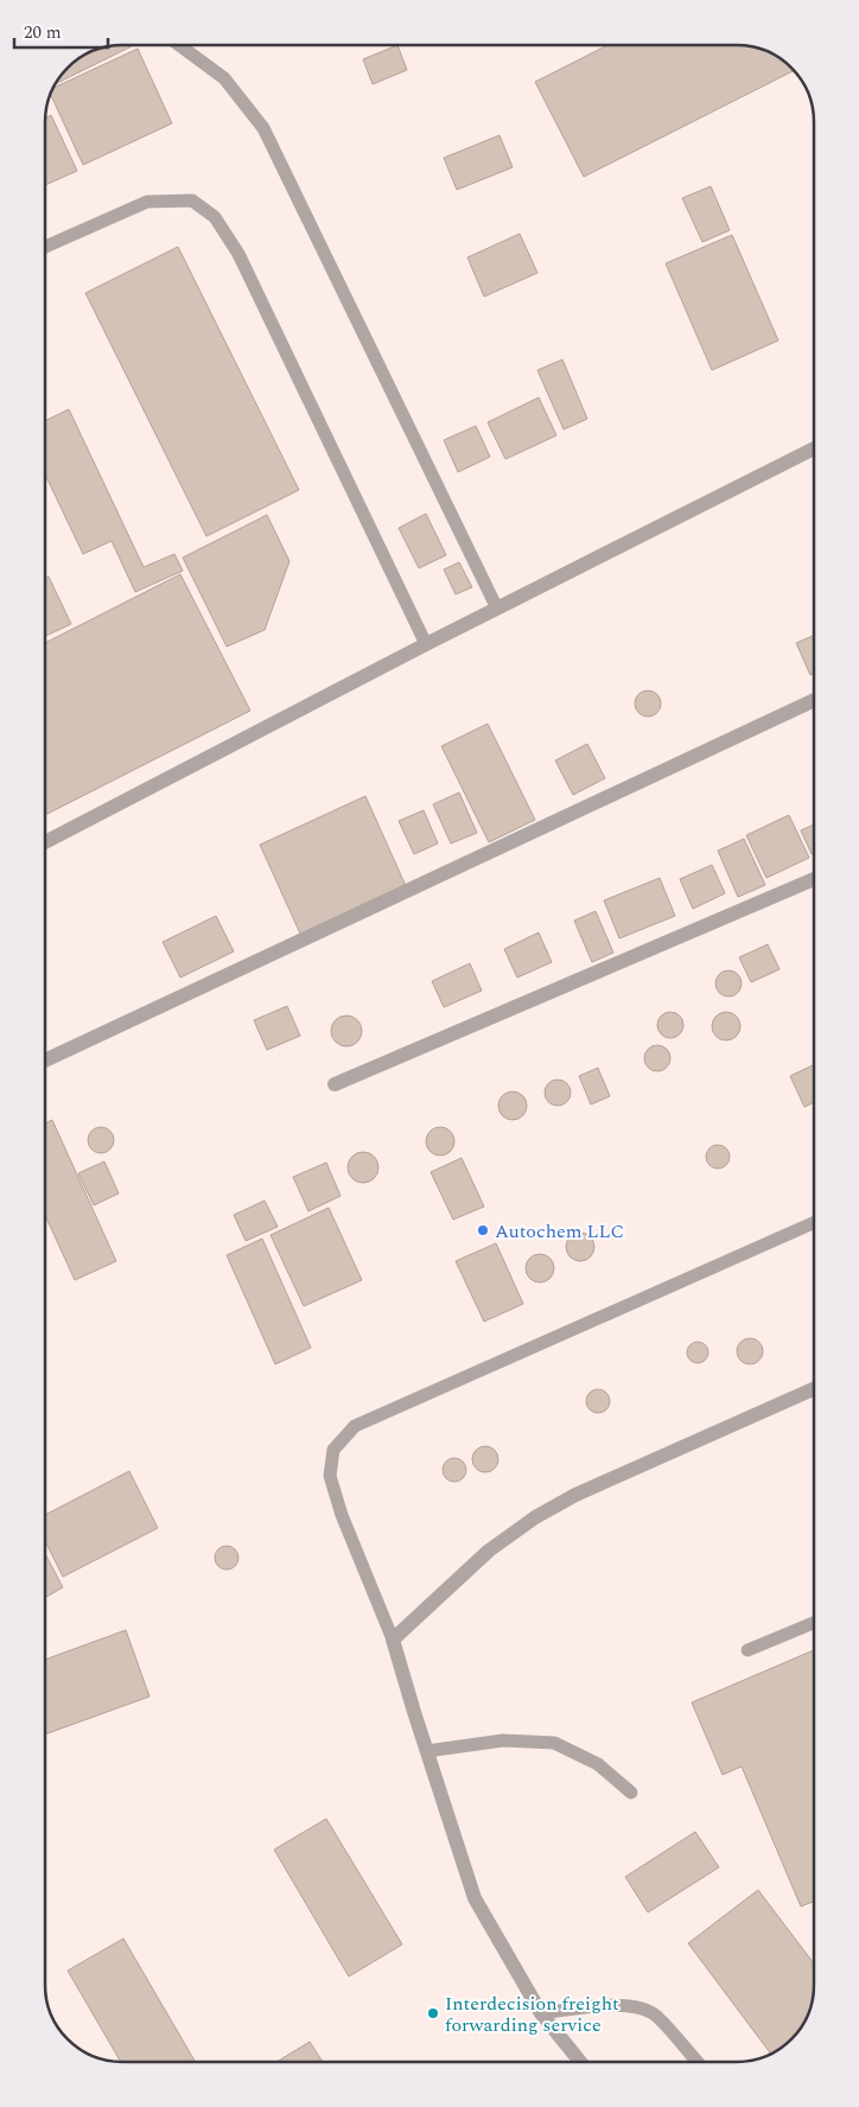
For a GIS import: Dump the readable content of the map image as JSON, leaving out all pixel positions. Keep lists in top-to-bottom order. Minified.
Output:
{"places":["Autochem LLC","Interdecision freight forwarding service"],"scale_bar":"20 m"}
